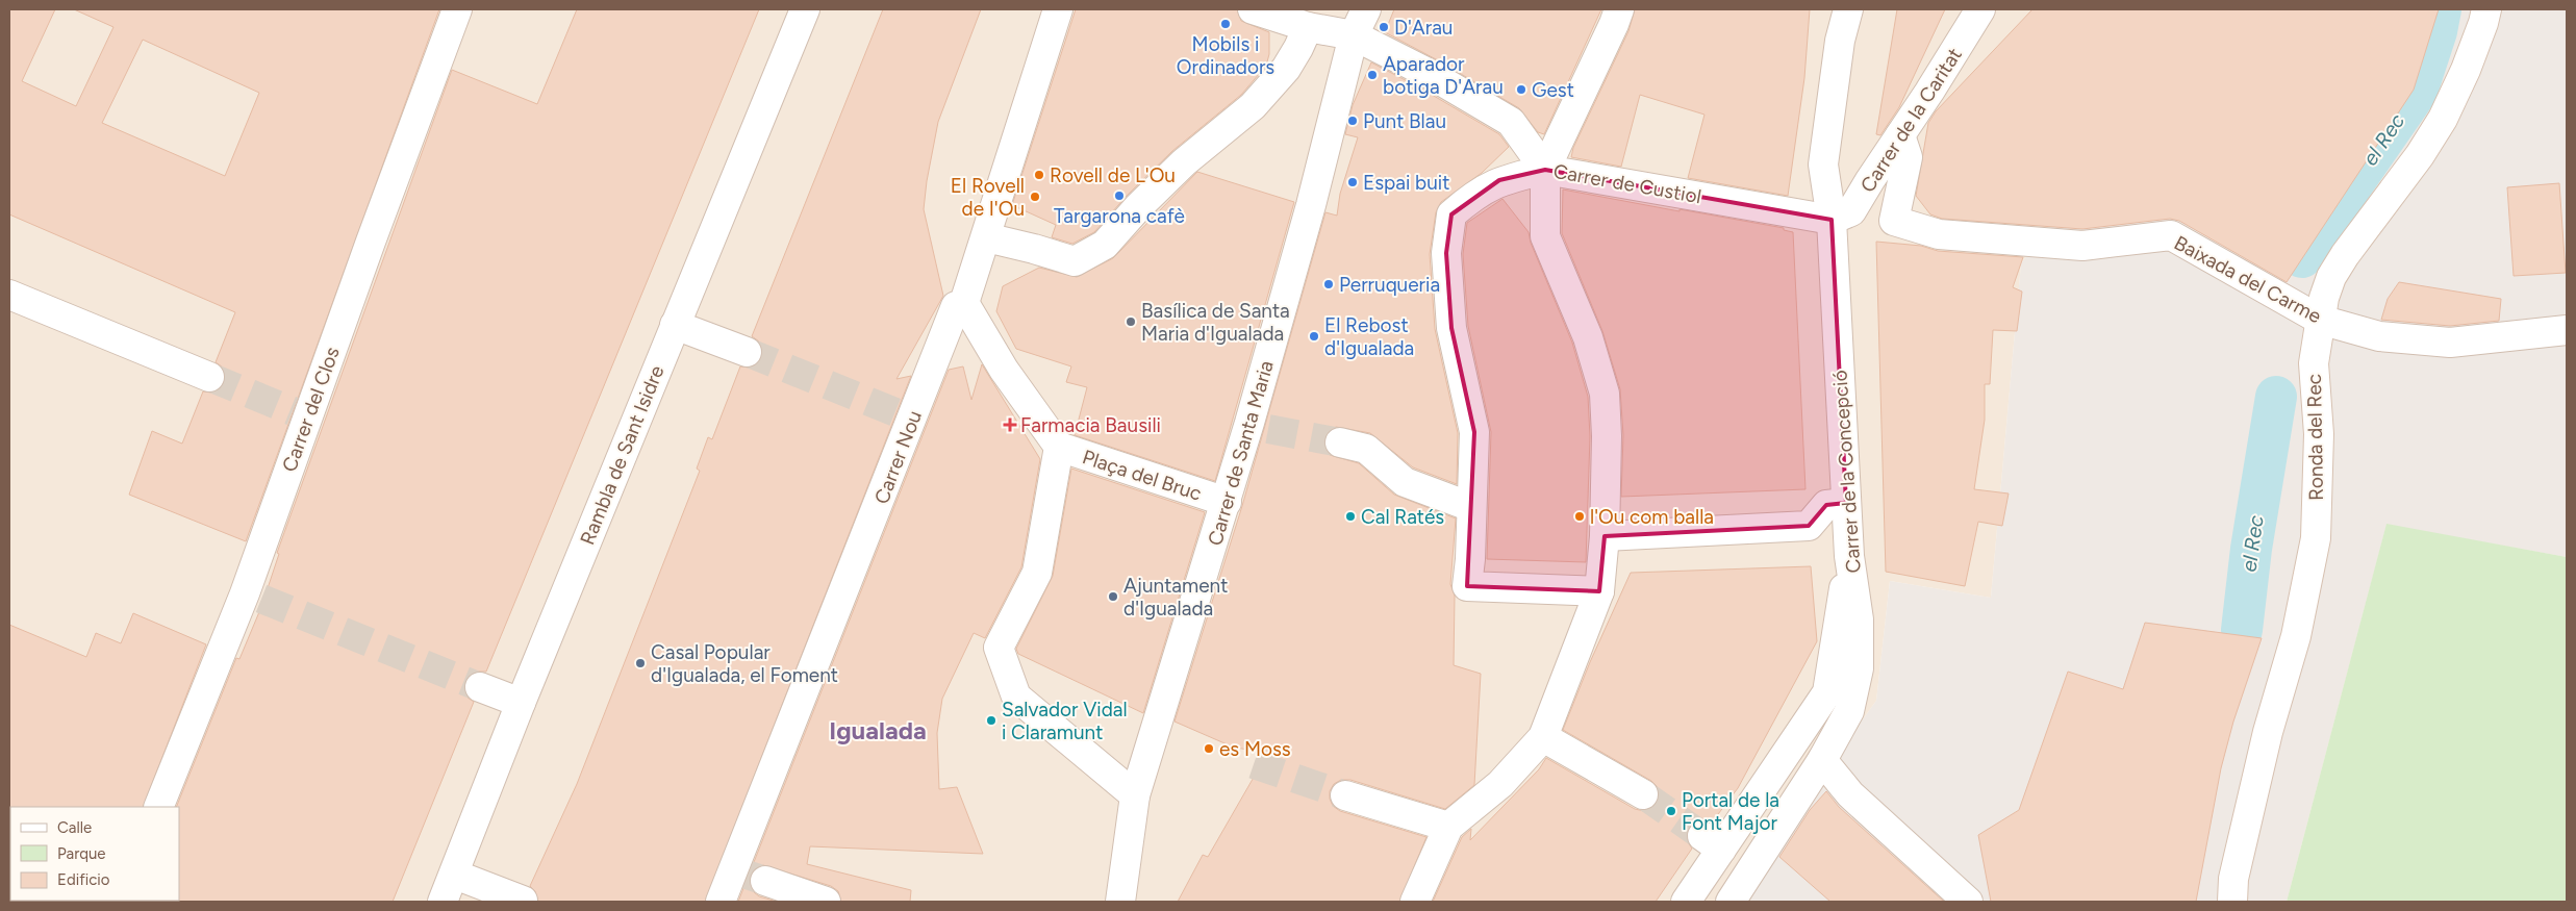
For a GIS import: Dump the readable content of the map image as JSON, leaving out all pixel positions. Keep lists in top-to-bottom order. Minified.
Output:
{"streets":{"street":["Carrer de la Caritat","Carrer de Custiol","Baixada del Carme","Carrer del Clos","Ronda del Rec","Carrer de Santa Maria","Rambla de Sant Isidre","Carrer Nou","Carrer de la Concepció","Plaça del Bruc"]},"crossings":[["Carrer de la Caritat","Carrer de Custiol"],["Carrer de la Caritat","Baixada del Carme"],["Carrer de la Caritat","Carrer de la Concepció"],["Carrer de Custiol","Carrer de Santa Maria"],["Carrer de Custiol","Carrer de la Concepció"],["Baixada del Carme","Ronda del Rec"],["Carrer de Santa Maria","Plaça del Bruc"]],"districts":["Igualada"],"water":["el Rec"],"places":{"other":["Mobils i Ordinadors","D'Arau","Aparador botiga D'Arau","Gest","Punt Blau","Rovell de L'Ou","Espai buit","Targarona cafè","El Rovell de I'Ou","Perruqueria","Basílica de Santa Maria d'Igualada","El Rebost d'Igualada","Cal Ratés","l'Ou com balla","Ajuntament d'Igualada","Casal Popular d'Igualada, el Foment","Salvador Vidal i Claramunt","es Moss","Portal de la Font Major"],"health":["Farmacia Bausili"]},"legend":["Calle","Parque","Edificio"]}
